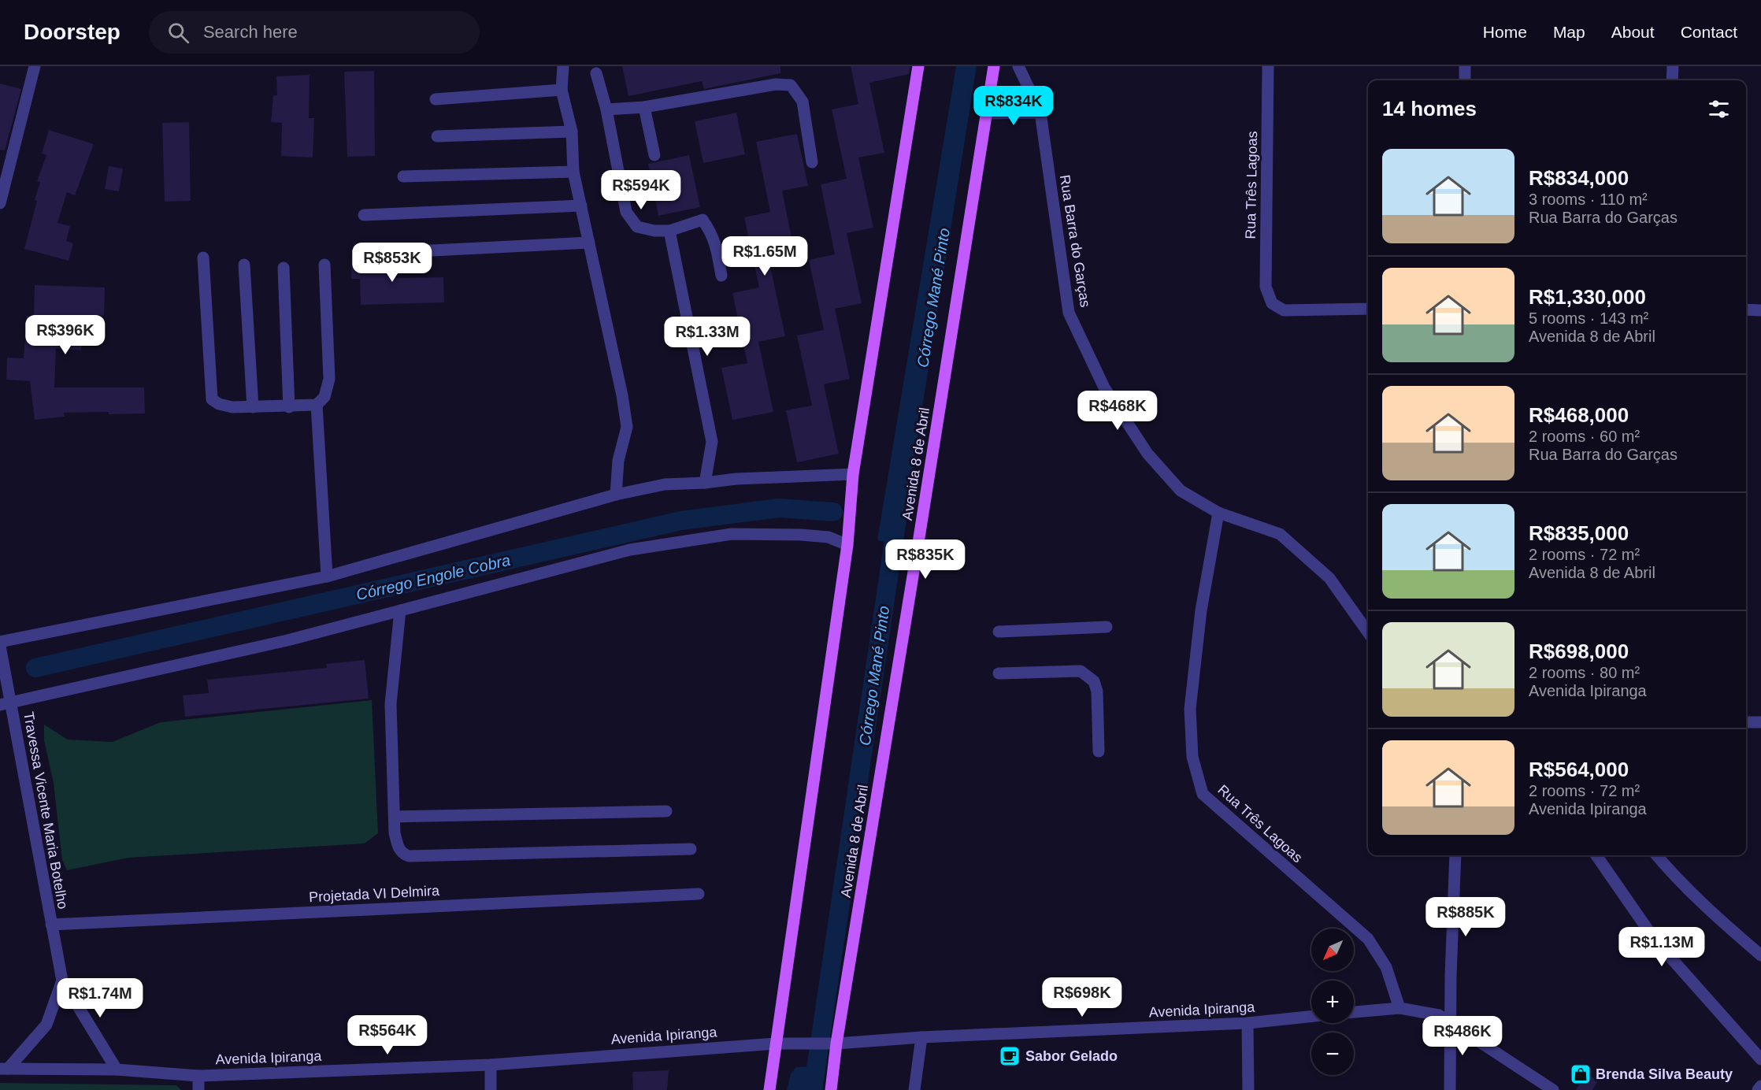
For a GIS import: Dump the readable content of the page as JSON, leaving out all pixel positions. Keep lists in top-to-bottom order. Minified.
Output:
{"streets":{"main road":["Avenida 8 de Abril"],"street":["Rua Três Lagoas","Rua Barra do Garças","Travessa Vicente Maria Botelho","Projetada VI Delmira","Avenida Ipiranga"]},"crossings":[["Rua Três Lagoas","Rua Barra do Garças"],["Avenida 8 de Abril","Avenida Ipiranga"],["Travessa Vicente Maria Botelho","Projetada VI Delmira"],["Travessa Vicente Maria Botelho","Avenida Ipiranga"]],"water":["Córrego Mané Pinto","Córrego Engole Cobra"],"places":{"cafe":["Sabor Gelado"],"shop":["Brenda Silva Beauty"]},"north":"bottom left","page":{"header":"Doorstep","search":"Search here","nav":["Home","Map","About","Contact"],"heading":"14 homes","price":["R$834K","R$594K","R$1.65M","R$853K","R$396K","R$1.33M","R$468K","R$835K","R$885K","R$1.13M","R$698K","R$1.74M","R$564K","R$486K"],"list":[{"name":"R$834,000","note":"3 rooms · 110 m² · Rua Barra do Garças"},{"name":"R$1,330,000","note":"5 rooms · 143 m² · Avenida 8 de Abril"},{"name":"R$468,000","note":"2 rooms · 60 m² · Rua Barra do Garças"},{"name":"R$835,000","note":"2 rooms · 72 m² · Avenida 8 de Abril"},{"name":"R$698,000","note":"2 rooms · 80 m² · Avenida Ipiranga"},{"name":"R$564,000","note":"2 rooms · 72 m² · Avenida Ipiranga"}],"map_buttons":["+","−"]}}
